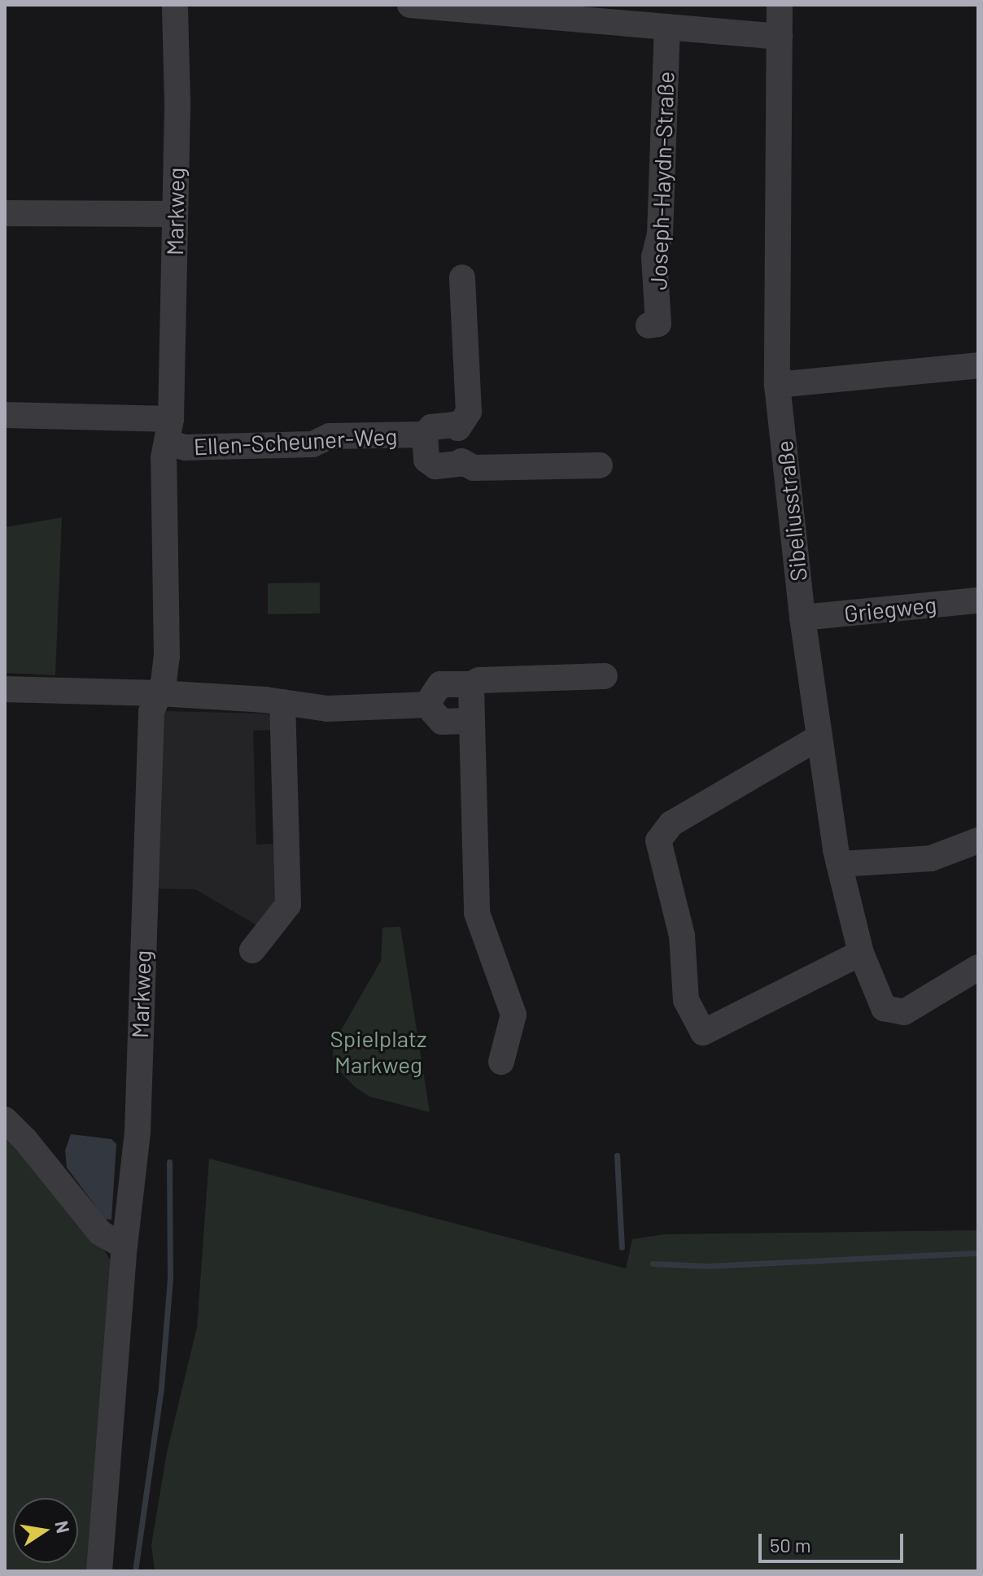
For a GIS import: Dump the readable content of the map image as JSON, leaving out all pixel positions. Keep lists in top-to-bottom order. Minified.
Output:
{"streets":{"street":["Joseph-Haydn-Straße","Markweg","Ellen-Scheuner-Weg","Sibeliusstraße","Griegweg"]},"crossings":[["Markweg","Ellen-Scheuner-Weg"],["Sibeliusstraße","Griegweg"]],"parks":["Spielplatz Markweg"],"scale_bar":"50 m","north":"right"}
